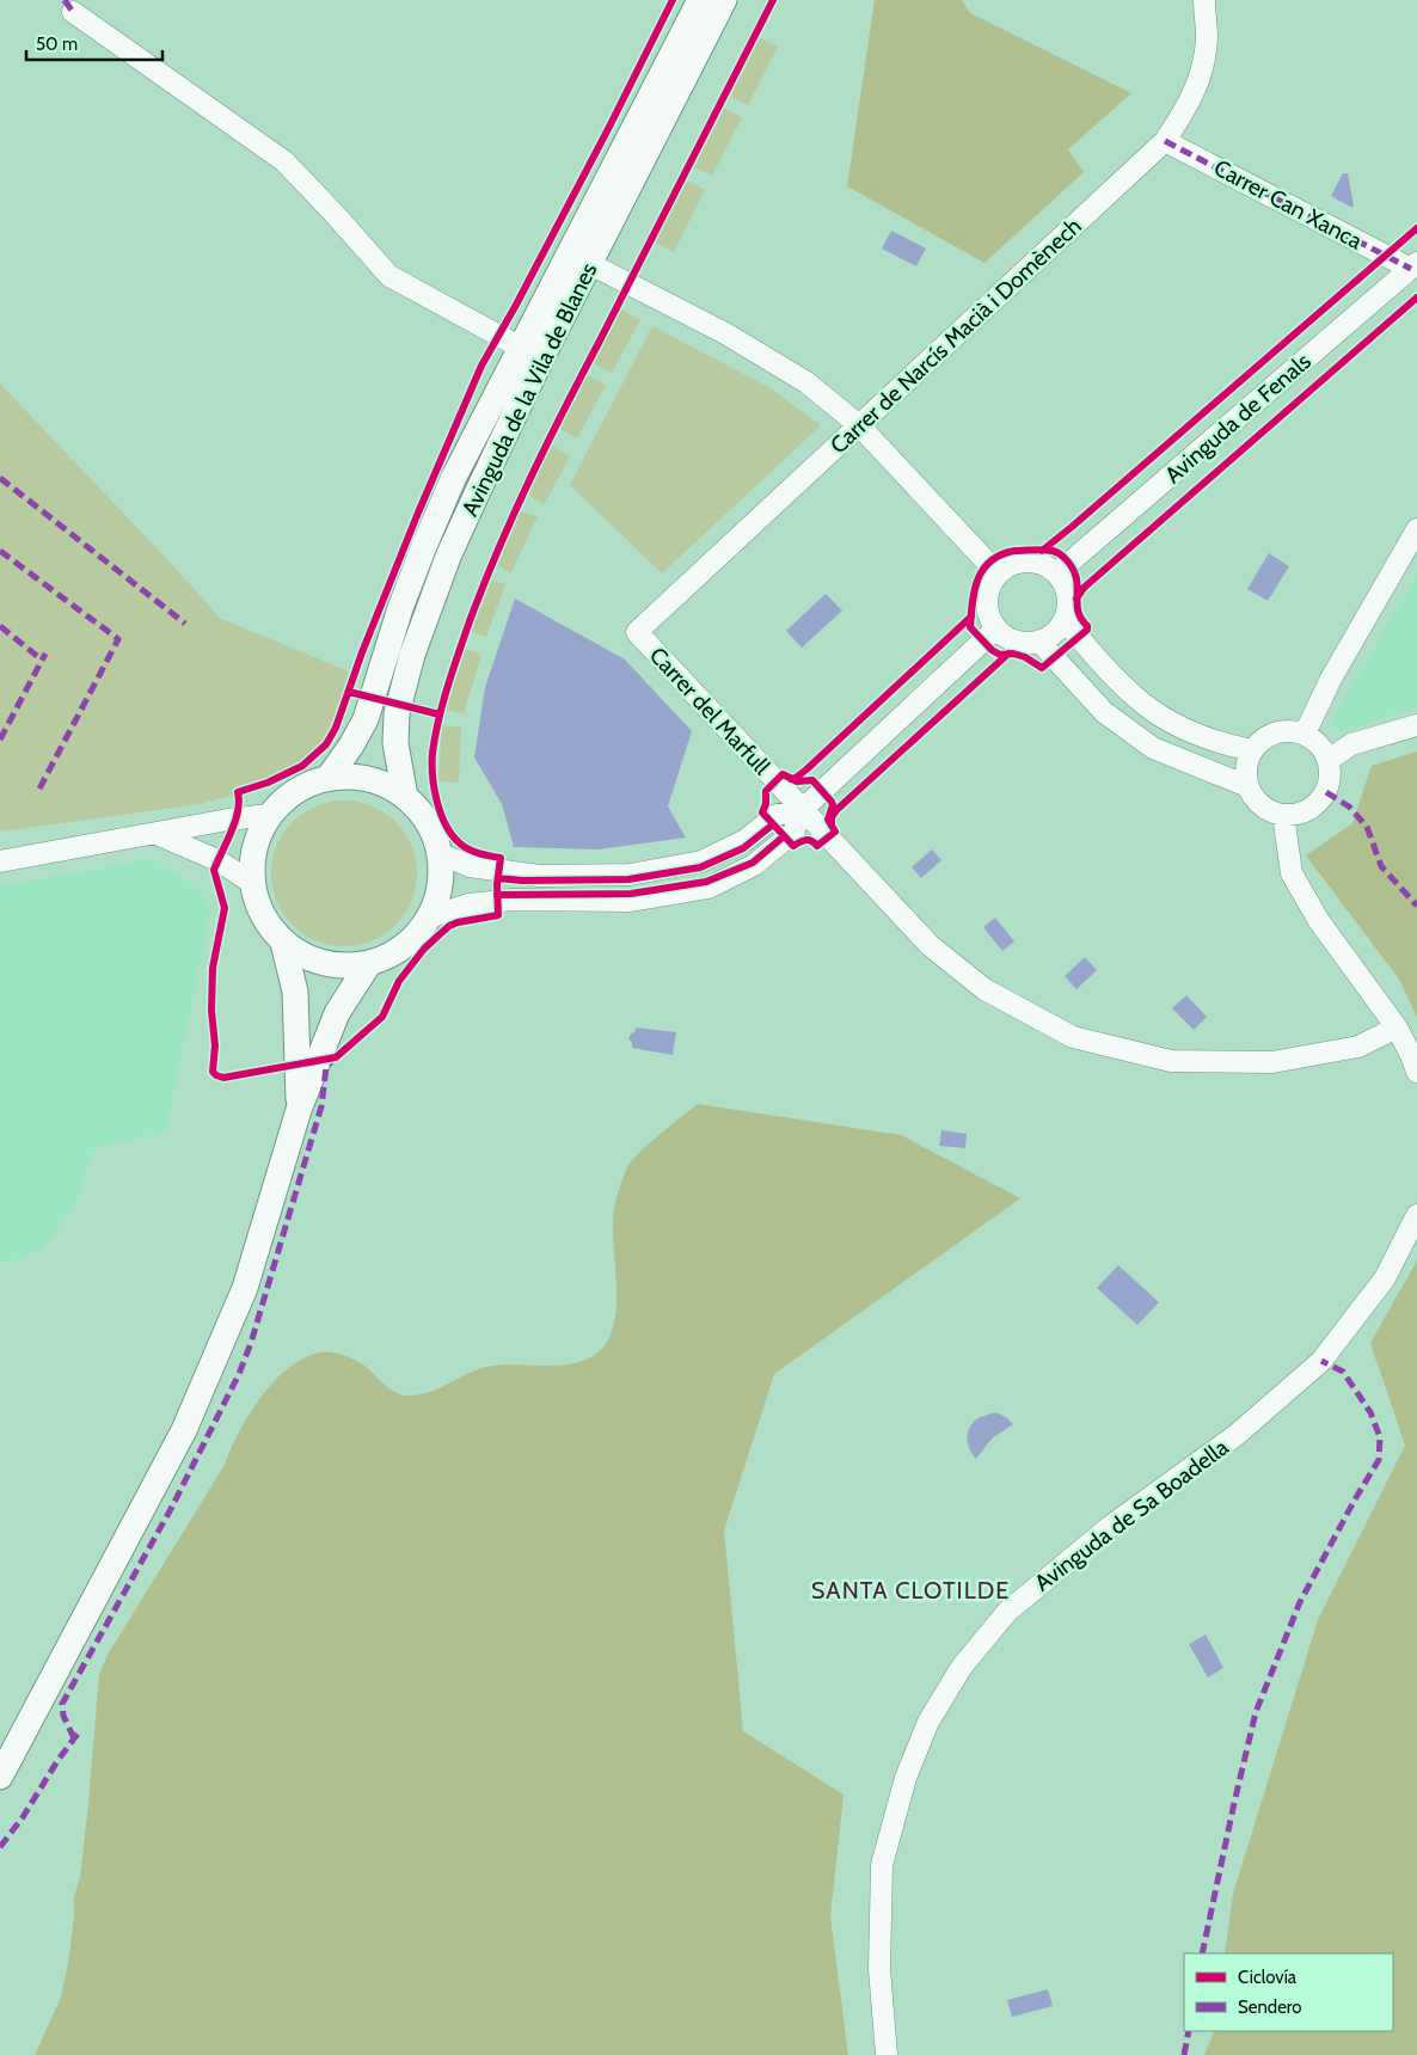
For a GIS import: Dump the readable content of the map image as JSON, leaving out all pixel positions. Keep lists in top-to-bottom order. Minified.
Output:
{"streets":{"main road":["Avinguda de la Vila de Blanes"],"street":["Carrer Can Xanca","Carrer de Narcís Macià i Domènech","Avinguda de Fenals","Carrer del Marfull","Avinguda de Sa Boadella"]},"crossings":[["Carrer Can Xanca","Carrer de Narcís Macià i Domènech"],["Carrer Can Xanca","Avinguda de Fenals"],["Carrer de Narcís Macià i Domènech","Carrer del Marfull"]],"districts":["SANTA CLOTILDE"],"legend":["Ciclovía","Sendero"],"scale_bar":"50 m"}
